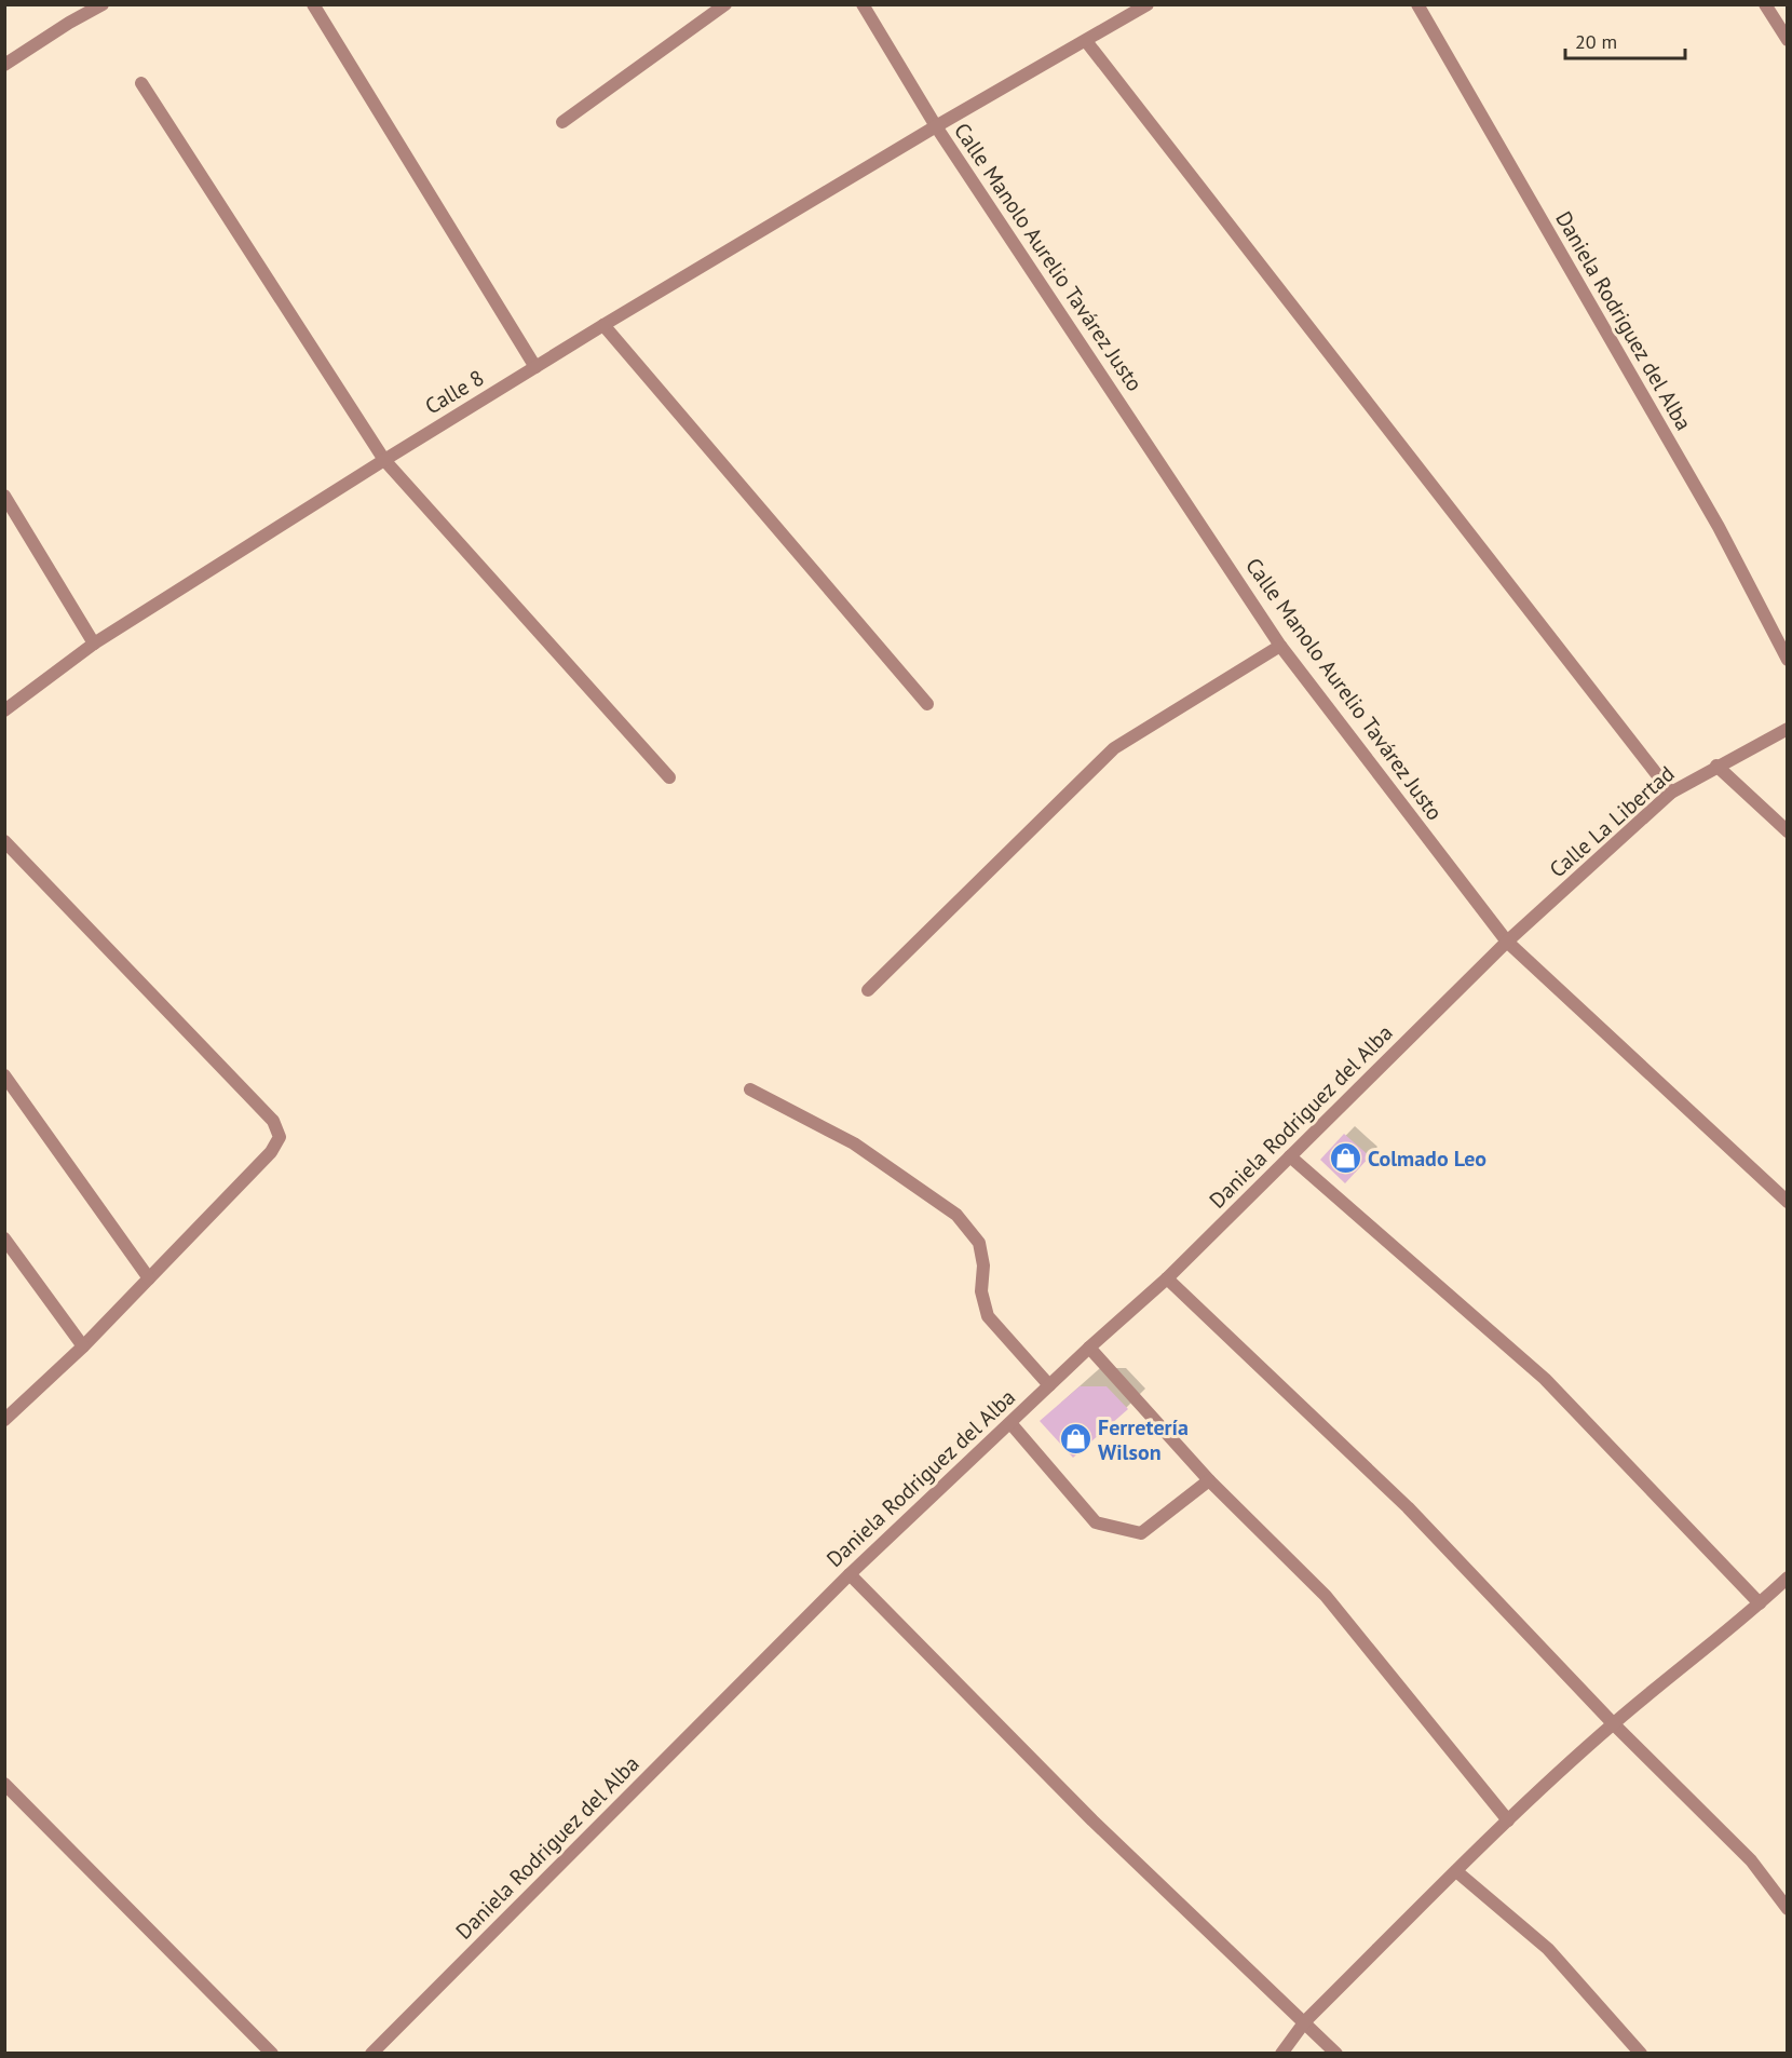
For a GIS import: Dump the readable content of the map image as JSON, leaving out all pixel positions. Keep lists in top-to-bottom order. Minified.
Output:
{"streets":{"street":["Calle Manolo Aurelio Tavárez Justo","Daniela Rodriguez del Alba","Calle 8","Calle La Libertad"]},"crossings":[["Calle Manolo Aurelio Tavárez Justo","Daniela Rodriguez del Alba"],["Calle Manolo Aurelio Tavárez Justo","Calle 8"],["Calle Manolo Aurelio Tavárez Justo","Calle La Libertad"],["Daniela Rodriguez del Alba","Calle La Libertad"]],"places":{"shop":["Colmado Leo","Ferretería Wilson"]},"scale_bar":"20 m"}
